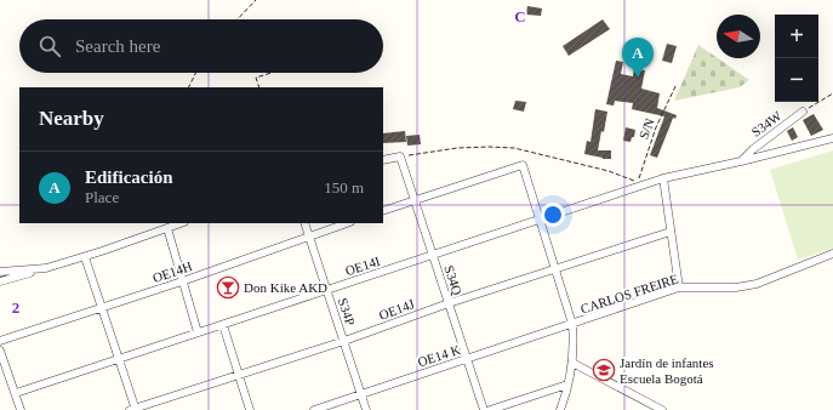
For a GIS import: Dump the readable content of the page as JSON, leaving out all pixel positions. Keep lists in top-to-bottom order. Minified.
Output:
{"streets":{"street":["S34W","OE14I","OE14H","S34Q","CARLOS FREIRE","OE14J","S34P","OE14 K"],"path":["S/N"]},"crossings":[["S34W","OE14I"],["S/N","S34Q"],["OE14I","S34Q"],["OE14I","S34P"],["OE14H","S34P"],["S34Q","OE14J"],["S34Q","OE14 K"],["CARLOS FREIRE","OE14 K"],["OE14J","S34P"],["S34P","OE14 K"]],"places":{"bar":["Don Kike AKD"],"school or university":["Jardín de infantes Escuela Bogotá"]},"north":"left","page":{"map_buttons":["+","−"],"search":"Search here","pins":"A","heading":"Nearby","list":[{"mark":"A","name":"Edificación","note":"Place","value":"150 m"}]},"grid":{"columns":["C"],"rows":["2"]}}
